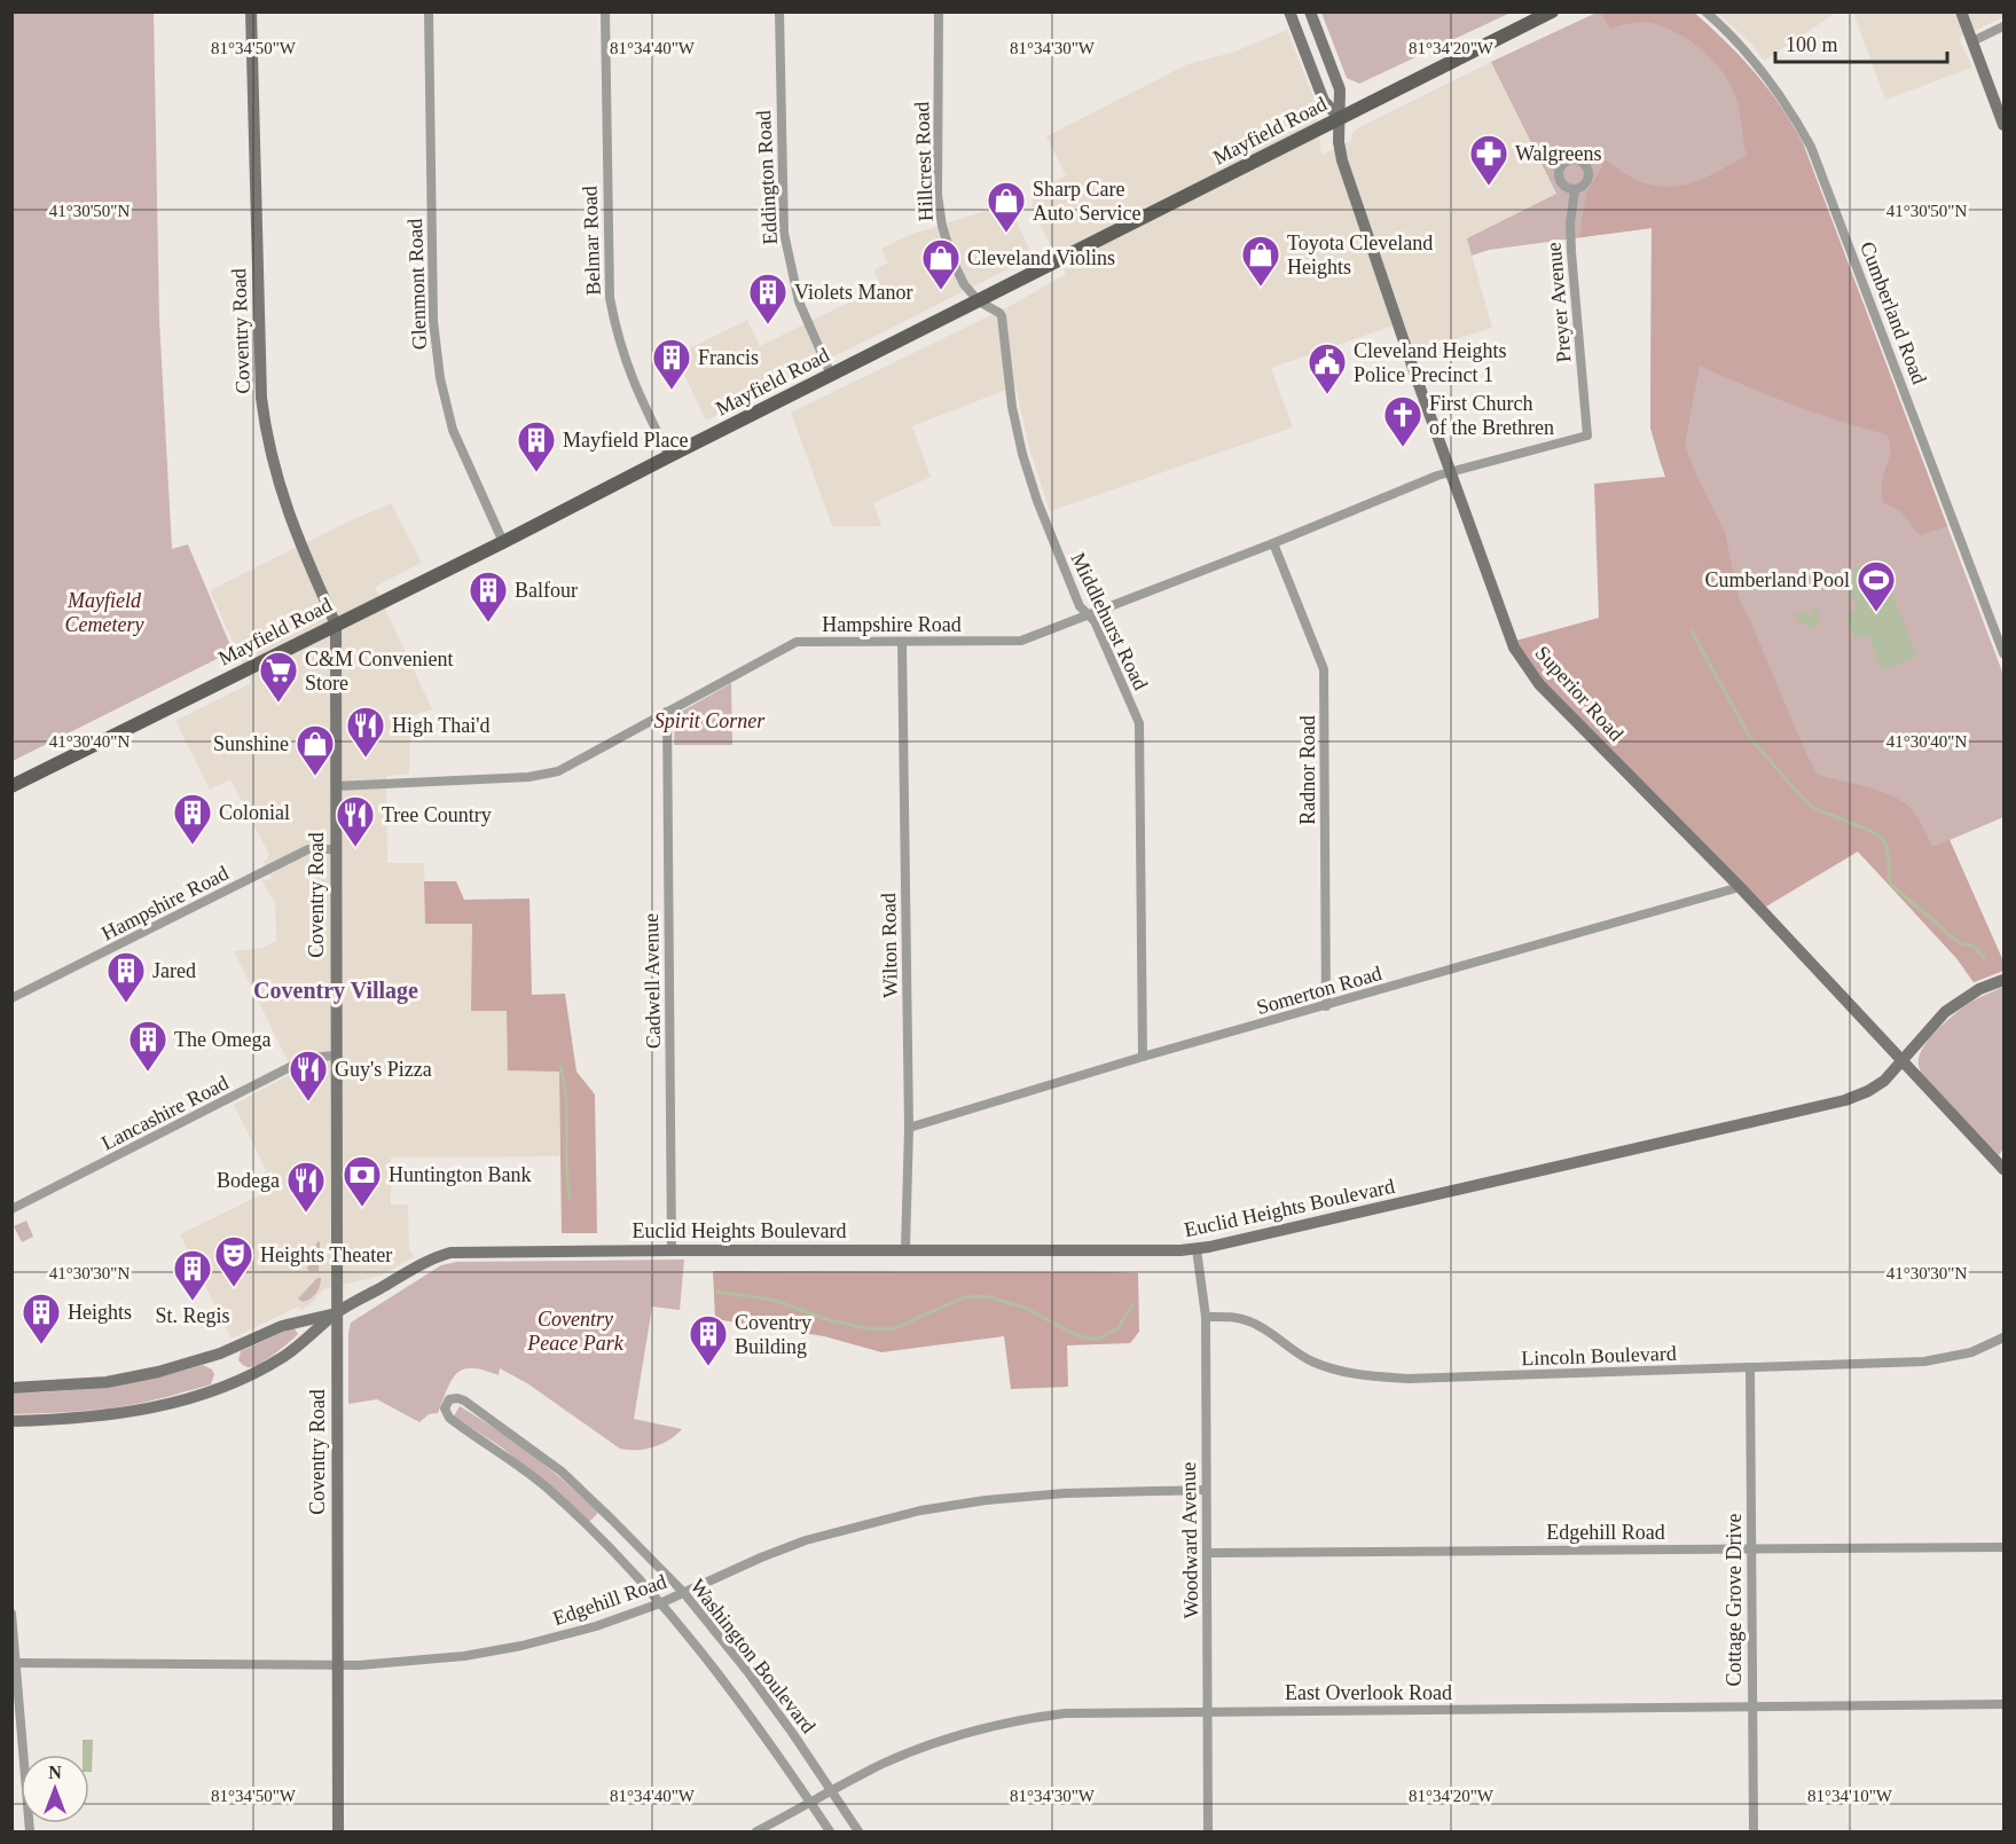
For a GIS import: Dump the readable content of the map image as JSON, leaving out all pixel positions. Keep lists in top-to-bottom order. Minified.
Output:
{"streets":{"main road":["Mayfield Road"],"street":["Hillcrest Road","Eddington Road","Belmar Road","Glenmont Road","Preyer Avenue","Cumberland Road","Coventry Road","Middlehurst Road","Hampshire Road","Superior Road","Radnor Road","Wilton Road","Cadwell Avenue","Somerton Road","Lancashire Road","Euclid Heights Boulevard","Lincoln Boulevard","Edgehill Road","Woodward Avenue","Cottage Grove Drive","Washington Boulevard","East Overlook Road"]},"crossings":[["Mayfield Road","Hillcrest Road"],["Mayfield Road","Eddington Road"],["Mayfield Road","Belmar Road"],["Mayfield Road","Glenmont Road"],["Mayfield Road","Coventry Road"],["Mayfield Road","Middlehurst Road"],["Mayfield Road","Superior Road"],["Hillcrest Road","Middlehurst Road"],["Preyer Avenue","Hampshire Road"],["Preyer Avenue","Superior Road"],["Coventry Road","Hampshire Road"],["Coventry Road","Lancashire Road"],["Coventry Road","Euclid Heights Boulevard"],["Coventry Road","Edgehill Road"],["Middlehurst Road","Hampshire Road"],["Middlehurst Road","Somerton Road"],["Hampshire Road","Superior Road"],["Hampshire Road","Radnor Road"],["Hampshire Road","Wilton Road"],["Hampshire Road","Cadwell Avenue"],["Superior Road","Somerton Road"],["Superior Road","Euclid Heights Boulevard"],["Radnor Road","Somerton Road"],["Wilton Road","Somerton Road"],["Wilton Road","Euclid Heights Boulevard"],["Cadwell Avenue","Euclid Heights Boulevard"],["Euclid Heights Boulevard","Woodward Avenue"],["Lincoln Boulevard","Woodward Avenue"],["Lincoln Boulevard","Cottage Grove Drive"],["Edgehill Road","Woodward Avenue"],["Edgehill Road","Cottage Grove Drive"],["Edgehill Road","Washington Boulevard"],["Woodward Avenue","East Overlook Road"],["Cottage Grove Drive","East Overlook Road"],["Washington Boulevard","East Overlook Road"]],"districts":["Coventry Village"],"parks":["Mayfield Cemetery","Spirit Corner","Coventry Peace Park"],"places":{"pharmacy":["Walgreens"],"shop":["Sharp Care Auto Service","Toyota Cleveland Heights","Cleveland Violins","Sunshine"],"building":["Violets Manor","Francis","Mayfield Place","Balfour","Colonial","Jared","The Omega","St. Regis","Heights","Coventry Building"],"public building":["Cleveland Heights Police Precinct 1"],"church":["First Church of the Brethren"],"sports":["Cumberland Pool"],"supermarket":["C&M Convenient Store"],"restaurant":["High Thai'd","Tree Country","Guy's Pizza","Bodega"],"bank":["Huntington Bank"],"theatre":["Heights Theater"]},"scale_bar":"100 m","north":"top","coordinates":["81°34'50\"W","81°34'40\"W","81°34'30\"W","81°34'20\"W","41°30'50\"N","41°30'40\"N","41°30'30\"N","81°34'10\"W"]}
